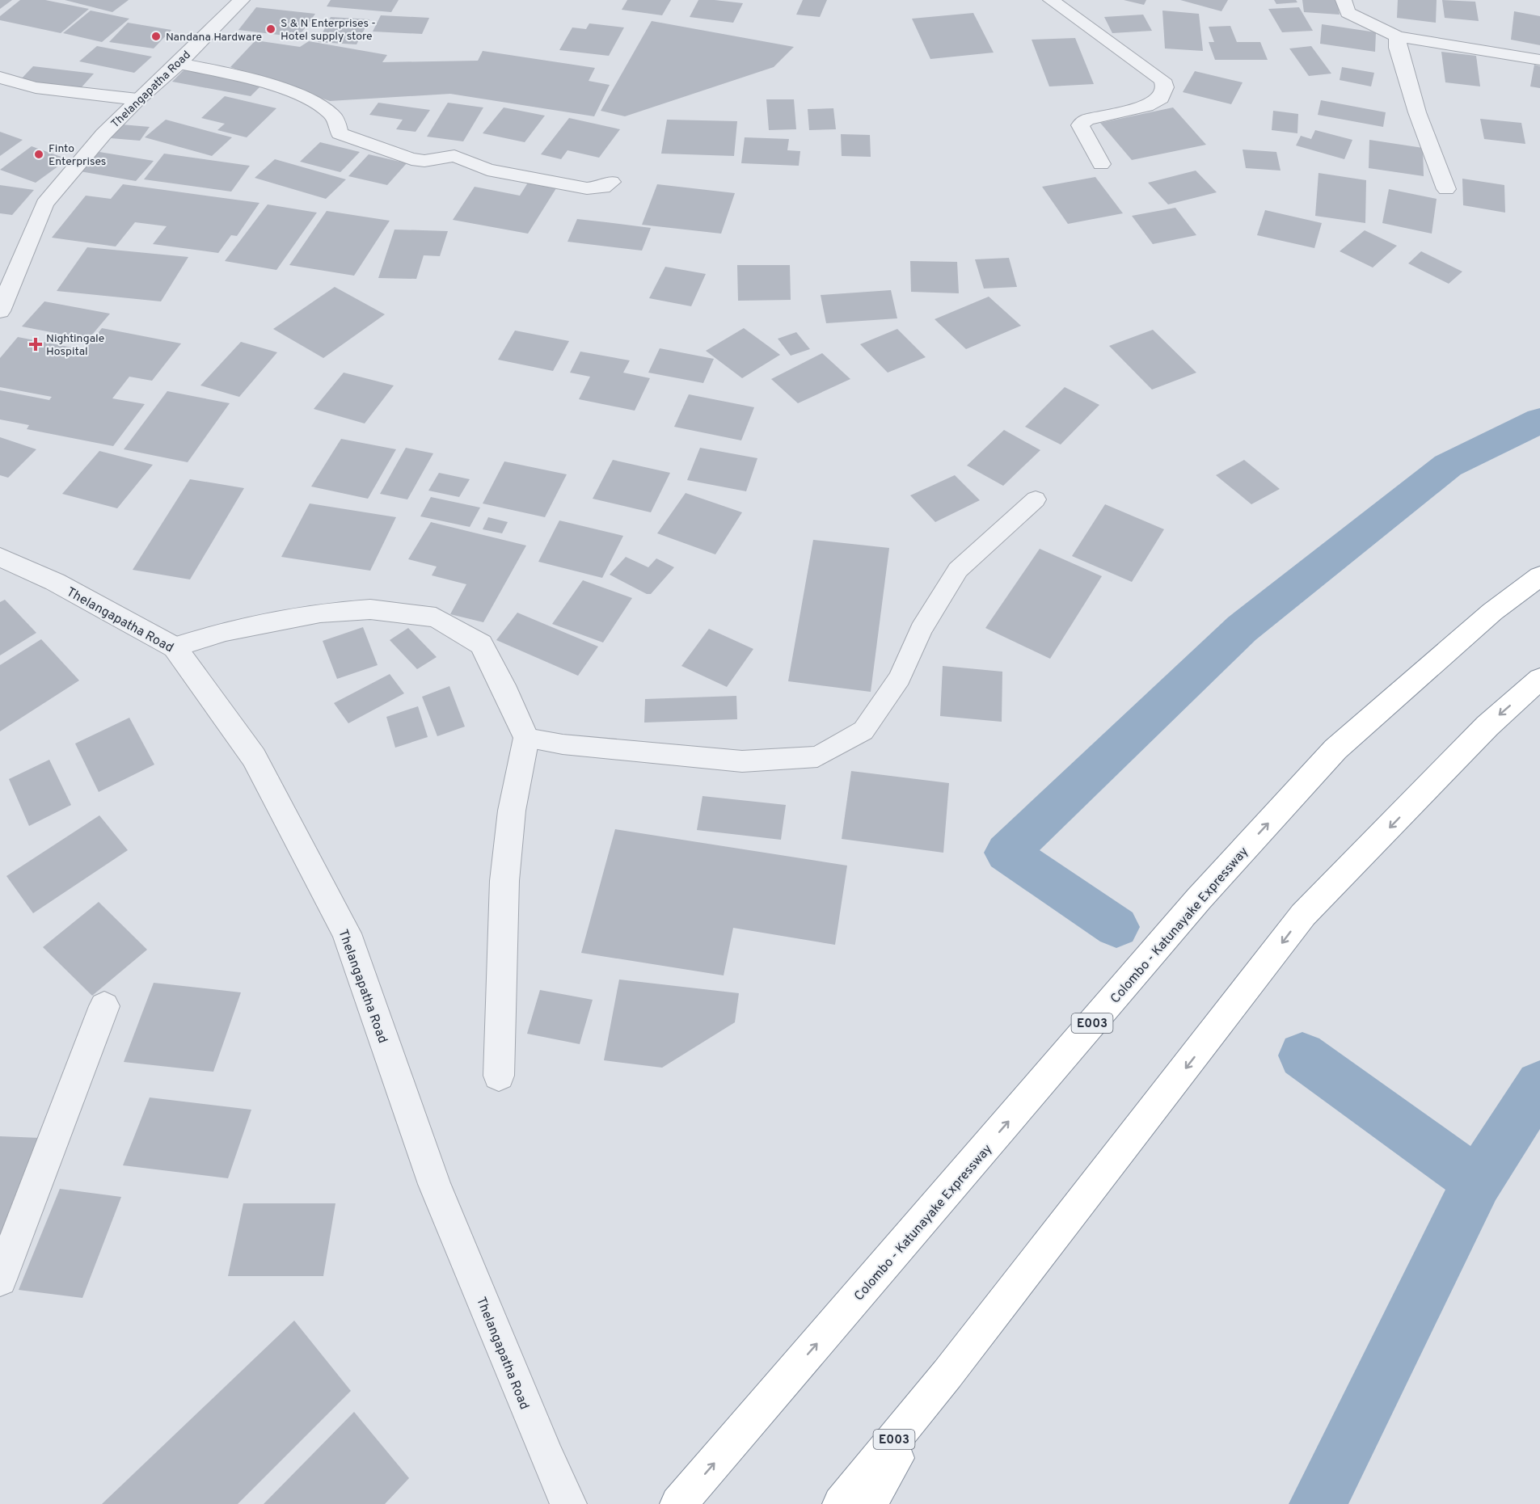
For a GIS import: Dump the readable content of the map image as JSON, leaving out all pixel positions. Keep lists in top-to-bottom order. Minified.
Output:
{"streets":{"highway":["Colombo - Katunayake Expressway","E003"],"street":["Thelangapatha Road"]},"places":{"other":["S & N Enterprises - Hotel supply store","Nandana Hardware","Finto Enterprises"],"health":["Nightingale Hospital"]}}
